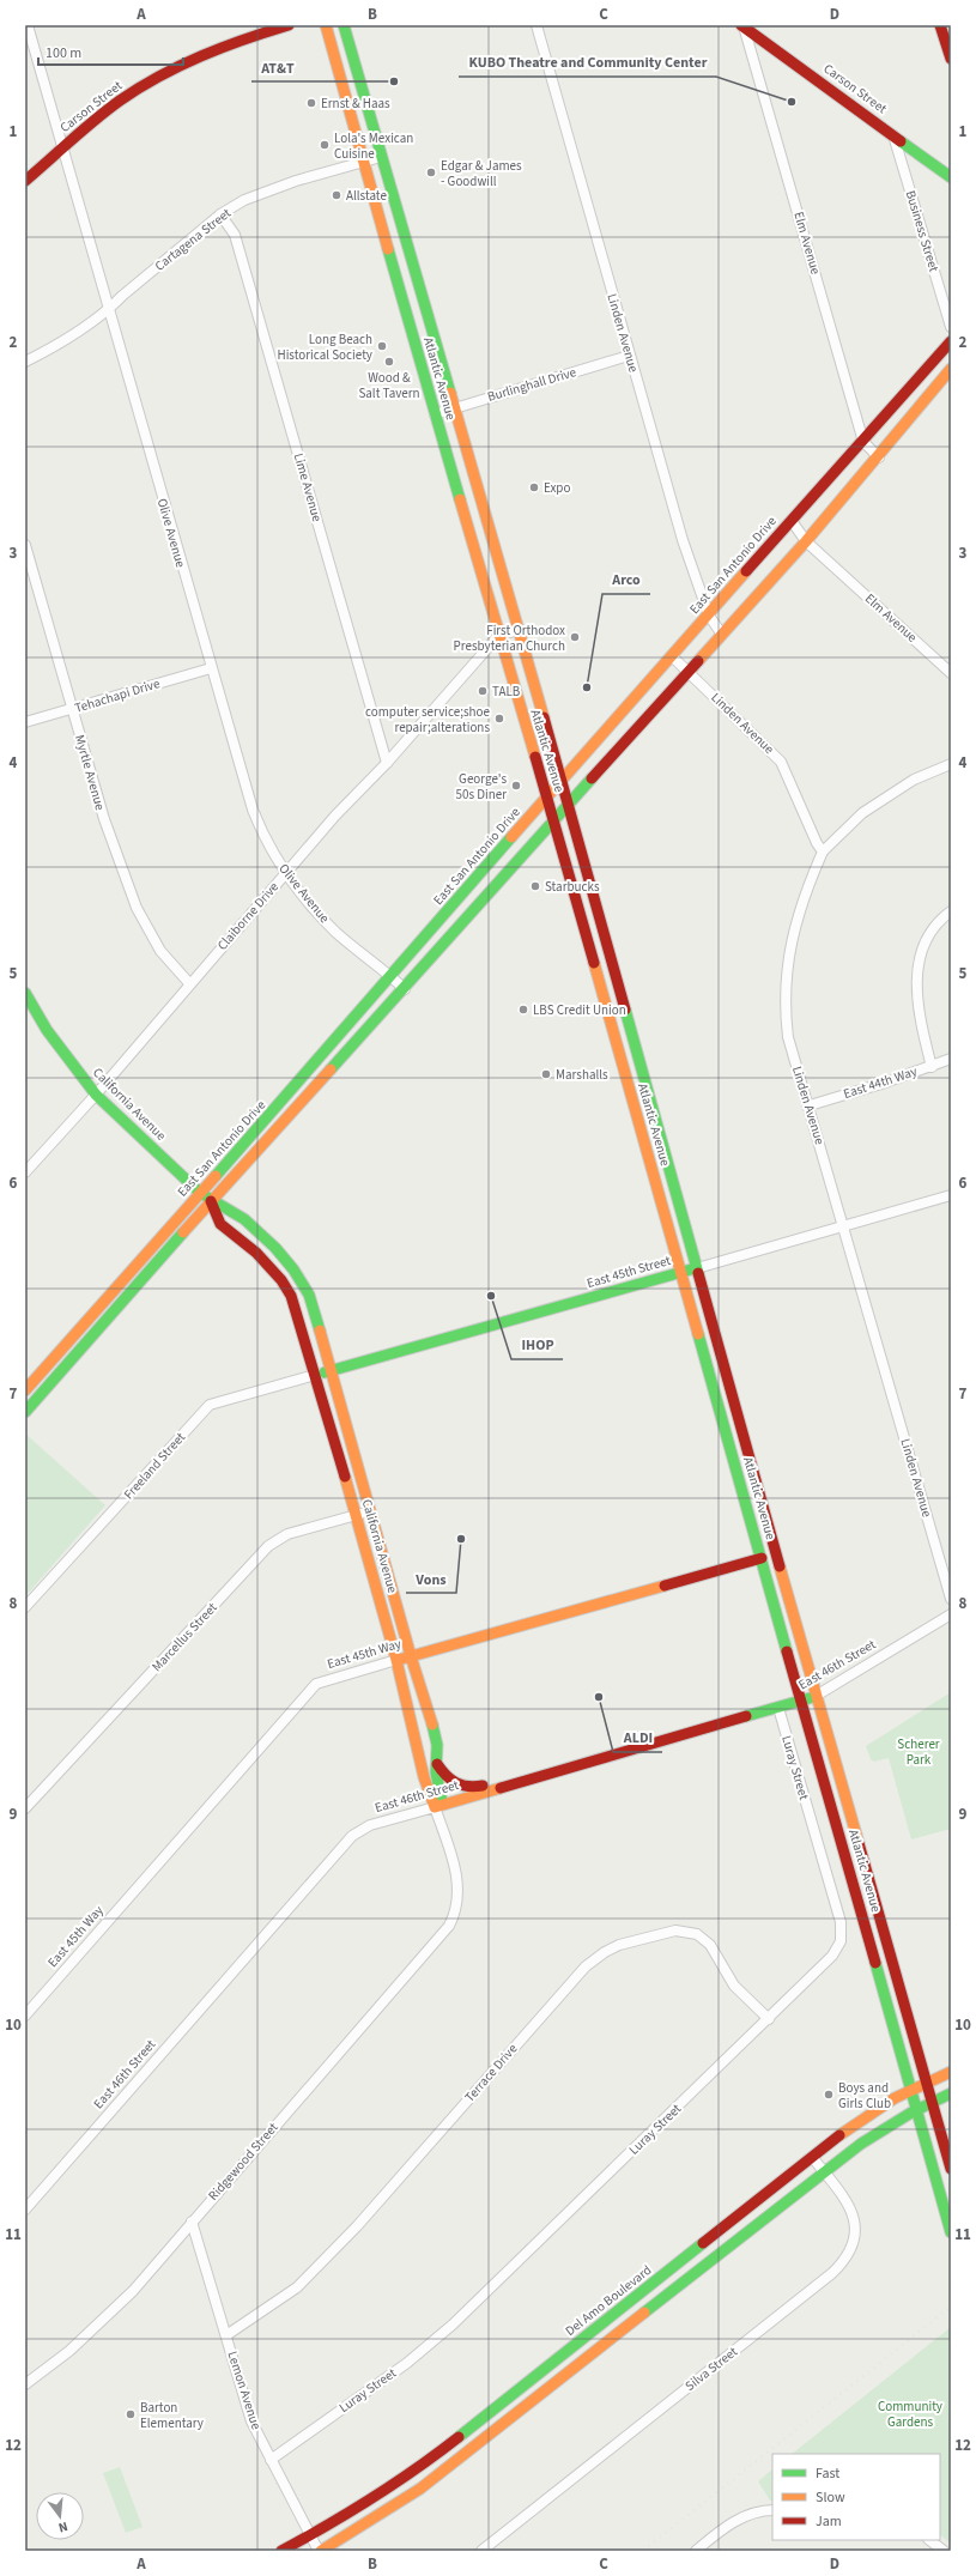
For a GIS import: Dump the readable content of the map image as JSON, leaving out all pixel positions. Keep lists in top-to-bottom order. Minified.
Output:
{"streets":{"main road":["Carson Street","Atlantic Avenue","East San Antonio Drive","California Avenue","East 45th Street","East 45th Way","East 46th Street","Del Amo Boulevard"],"street":["Business Street","Cartagena Street","Elm Avenue","Linden Avenue","Burlinghall Drive","Lime Avenue","Olive Avenue","Tehachapi Drive","Myrtle Avenue","Claiborne Drive","East 44th Way","Freeland Street","Marcellus Street","Luray Street","Terrace Drive","Ridgewood Street","Silva Street","Lemon Avenue"]},"crossings":[["Carson Street","Business Street"],["Carson Street","Elm Avenue"],["Carson Street","Olive Avenue"],["Cartagena Street","Atlantic Avenue"],["Cartagena Street","Lime Avenue"],["Cartagena Street","Olive Avenue"],["Elm Avenue","East San Antonio Drive"],["Linden Avenue","Burlinghall Drive"],["Linden Avenue","East San Antonio Drive"],["Linden Avenue","East 44th Way"],["Linden Avenue","East 45th Street"],["Atlantic Avenue","Burlinghall Drive"],["Atlantic Avenue","East San Antonio Drive"],["Atlantic Avenue","Claiborne Drive"],["Atlantic Avenue","East 45th Street"],["Atlantic Avenue","East 45th Way"],["Atlantic Avenue","East 46th Street"],["Atlantic Avenue","Del Amo Boulevard"],["Lime Avenue","Claiborne Drive"],["Olive Avenue","East San Antonio Drive"],["Olive Avenue","Tehachapi Drive"],["Olive Avenue","Claiborne Drive"],["East San Antonio Drive","California Avenue"],["Tehachapi Drive","Myrtle Avenue"],["Myrtle Avenue","Claiborne Drive"],["Claiborne Drive","California Avenue"],["California Avenue","East 45th Street"],["California Avenue","Freeland Street"],["California Avenue","Marcellus Street"],["California Avenue","East 45th Way"],["California Avenue","East 46th Street"],["California Avenue","Ridgewood Street"],["East 45th Street","Freeland Street"],["East 46th Street","Luray Street"],["Luray Street","Terrace Drive"],["Luray Street","Lemon Avenue"],["Terrace Drive","Lemon Avenue"],["Ridgewood Street","Lemon Avenue"],["Del Amo Boulevard","Silva Street"],["Del Amo Boulevard","Lemon Avenue"]],"parks":["Scherer Park","Community Gardens"],"places":["AT&T","KUBO Theatre and Community Center","Ernst & Haas","Lola's Mexican Cuisine","Edgar & James - Goodwill","Allstate","Long Beach Historical Society","Wood & Salt Tavern","Expo","First Orthodox Presbyterian Church","Arco","TALB","computer service;shoe repair;alterations","George's 50s Diner","Starbucks","LBS Credit Union","Marshalls","IHOP","Vons","ALDI","Boys and Girls Club","Barton Elementary"],"legend":["Fast","Slow","Jam"],"scale_bar":"100 m","north":"bottom","grid":{"columns":["A","B","C","D"],"rows":["1","2","3","4","5","6","7","8","9","10","11","12"]}}
